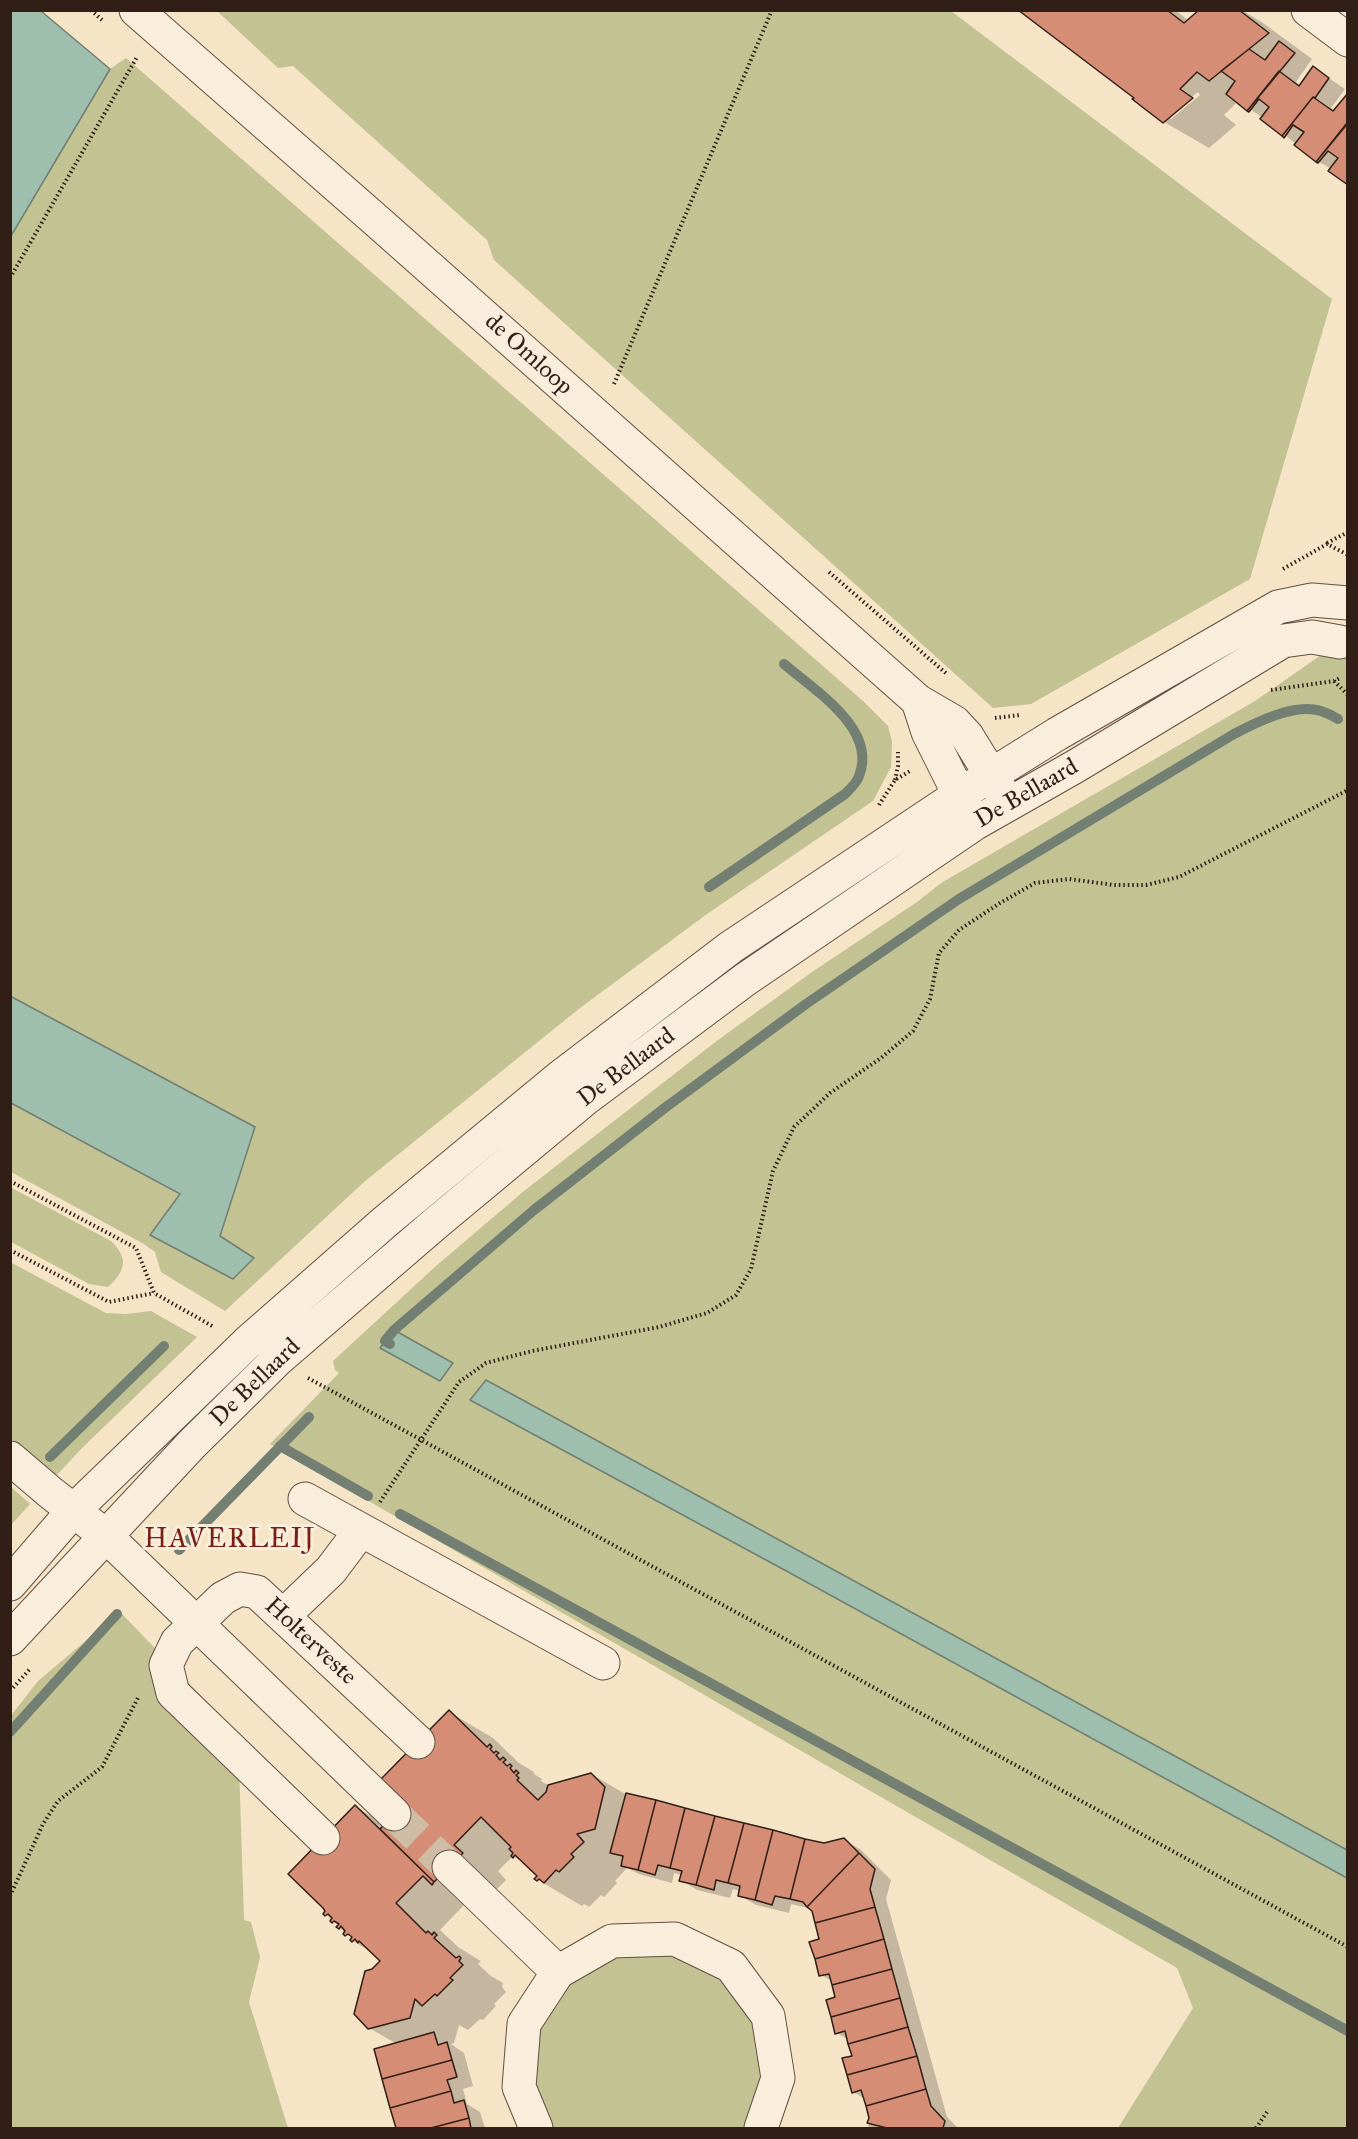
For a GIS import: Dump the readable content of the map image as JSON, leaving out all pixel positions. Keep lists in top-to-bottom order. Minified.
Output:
{"streets":{"street":["de Omloop","De Bellaard","Holterveste"]},"crossings":[["de Omloop","De Bellaard"]],"districts":["HAVERLEIJ"]}
